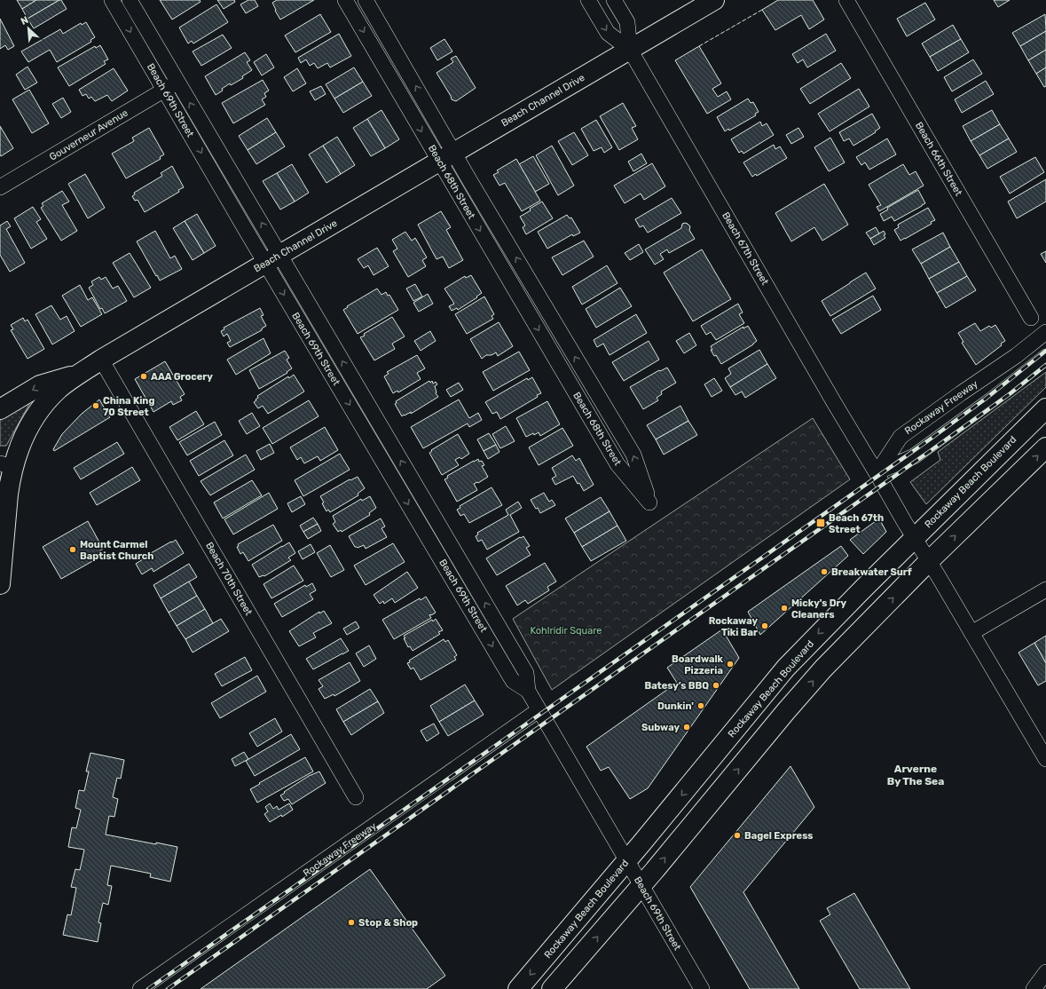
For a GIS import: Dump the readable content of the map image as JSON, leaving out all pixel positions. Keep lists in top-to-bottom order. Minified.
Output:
{"streets":{"main road":["Beach Channel Drive","Rockaway Beach Boulevard"],"street":["Beach 69th Street","Gouverneur Avenue","Beach 66th Street","Beach 68th Street","Beach 67th Street","Rockaway Freeway","Beach 70th Street"]},"crossings":[["Beach 69th Street","Beach Channel Drive"],["Beach 69th Street","Gouverneur Avenue"],["Beach 69th Street","Rockaway Freeway"],["Beach 69th Street","Rockaway Beach Boulevard"],["Beach Channel Drive","Beach 68th Street"],["Beach Channel Drive","Beach 67th Street"],["Beach Channel Drive","Beach 70th Street"],["Beach 67th Street","Rockaway Freeway"],["Beach 67th Street","Rockaway Beach Boulevard"]],"districts":["Arverne By The Sea"],"parks":["Kohlridir Square"],"places":{"other":["AAA Grocery","China King 70 Street","Mount Carmel Baptist Church","Breakwater Surf","Micky's Dry Cleaners","Rockaway Tiki Bar","Boardwalk Pizzeria","Batesy’s BBQ","Dunkin'","Subway","Bagel Express","Stop & Shop"],"transit":["Beach 67th Street"]},"north":"top left"}
